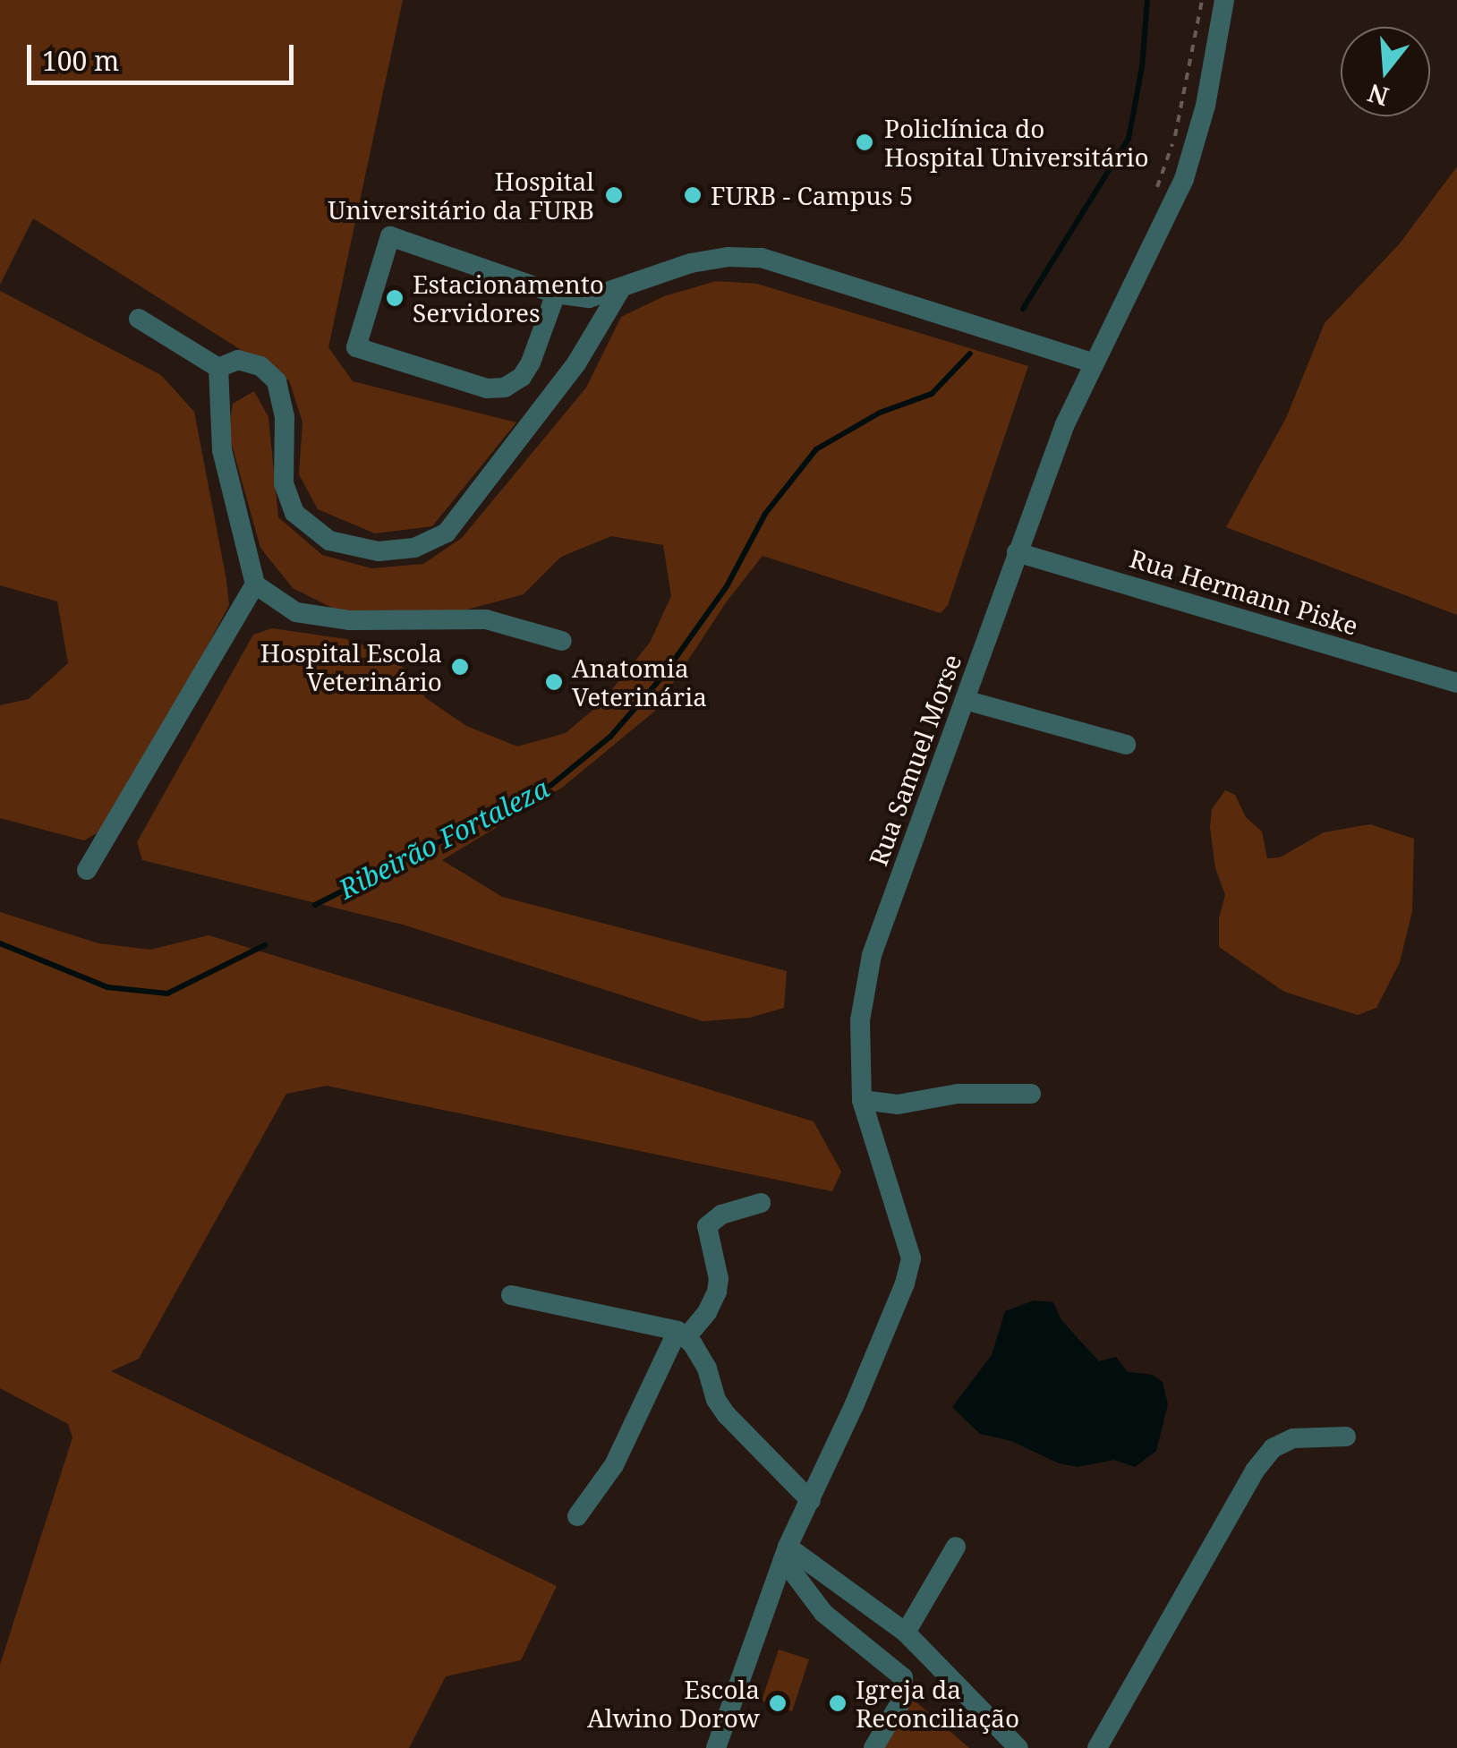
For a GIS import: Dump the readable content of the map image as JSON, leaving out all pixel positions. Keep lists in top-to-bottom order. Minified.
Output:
{"streets":{"street":["Rua Hermann Piske","Rua Samuel Morse"]},"crossings":[["Rua Hermann Piske","Rua Samuel Morse"]],"water":["Ribeirão Fortaleza"],"places":["Policlínica do Hospital Universitário","Hospital Universitário da FURB","FURB - Campus 5","Estacionamento Servidores","Hospital Escola Veterinário","Anatomia Veterinária","Escola Alwino Dorow","Igreja da Reconciliação"],"scale_bar":"100 m","north":"bottom"}
